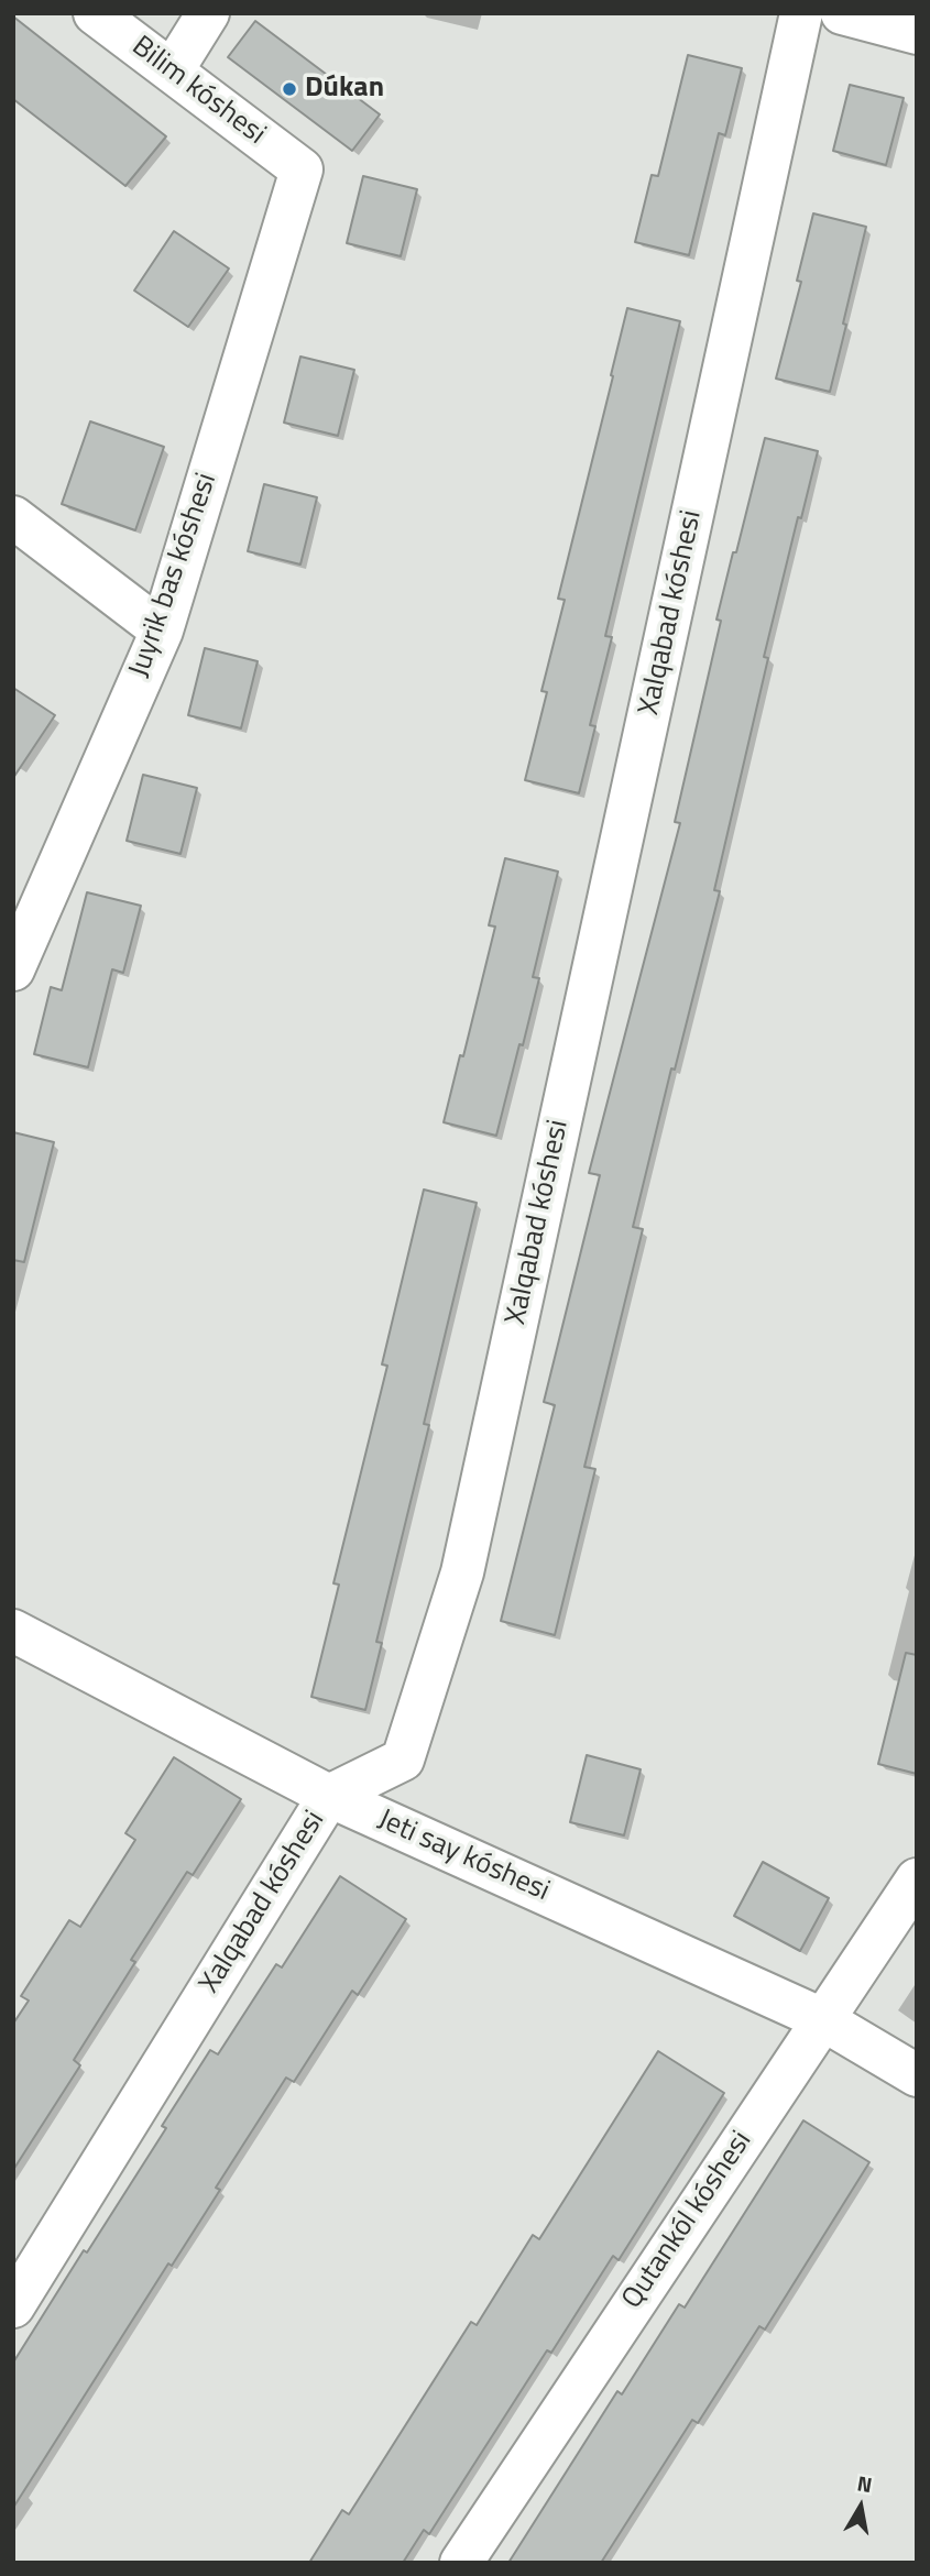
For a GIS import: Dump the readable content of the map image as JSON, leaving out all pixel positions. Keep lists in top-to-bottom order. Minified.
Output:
{"streets":{"street":["Bilim kóshesi","Juyrik bas kóshesi","Xalqabad kóshesi","Jeti say kóshesi","Qutankól kóshesi"]},"crossings":[["Bilim kóshesi","Juyrik bas kóshesi"],["Xalqabad kóshesi","Jeti say kóshesi"],["Jeti say kóshesi","Qutankól kóshesi"]],"places":["Dúkan"],"north":"top"}
